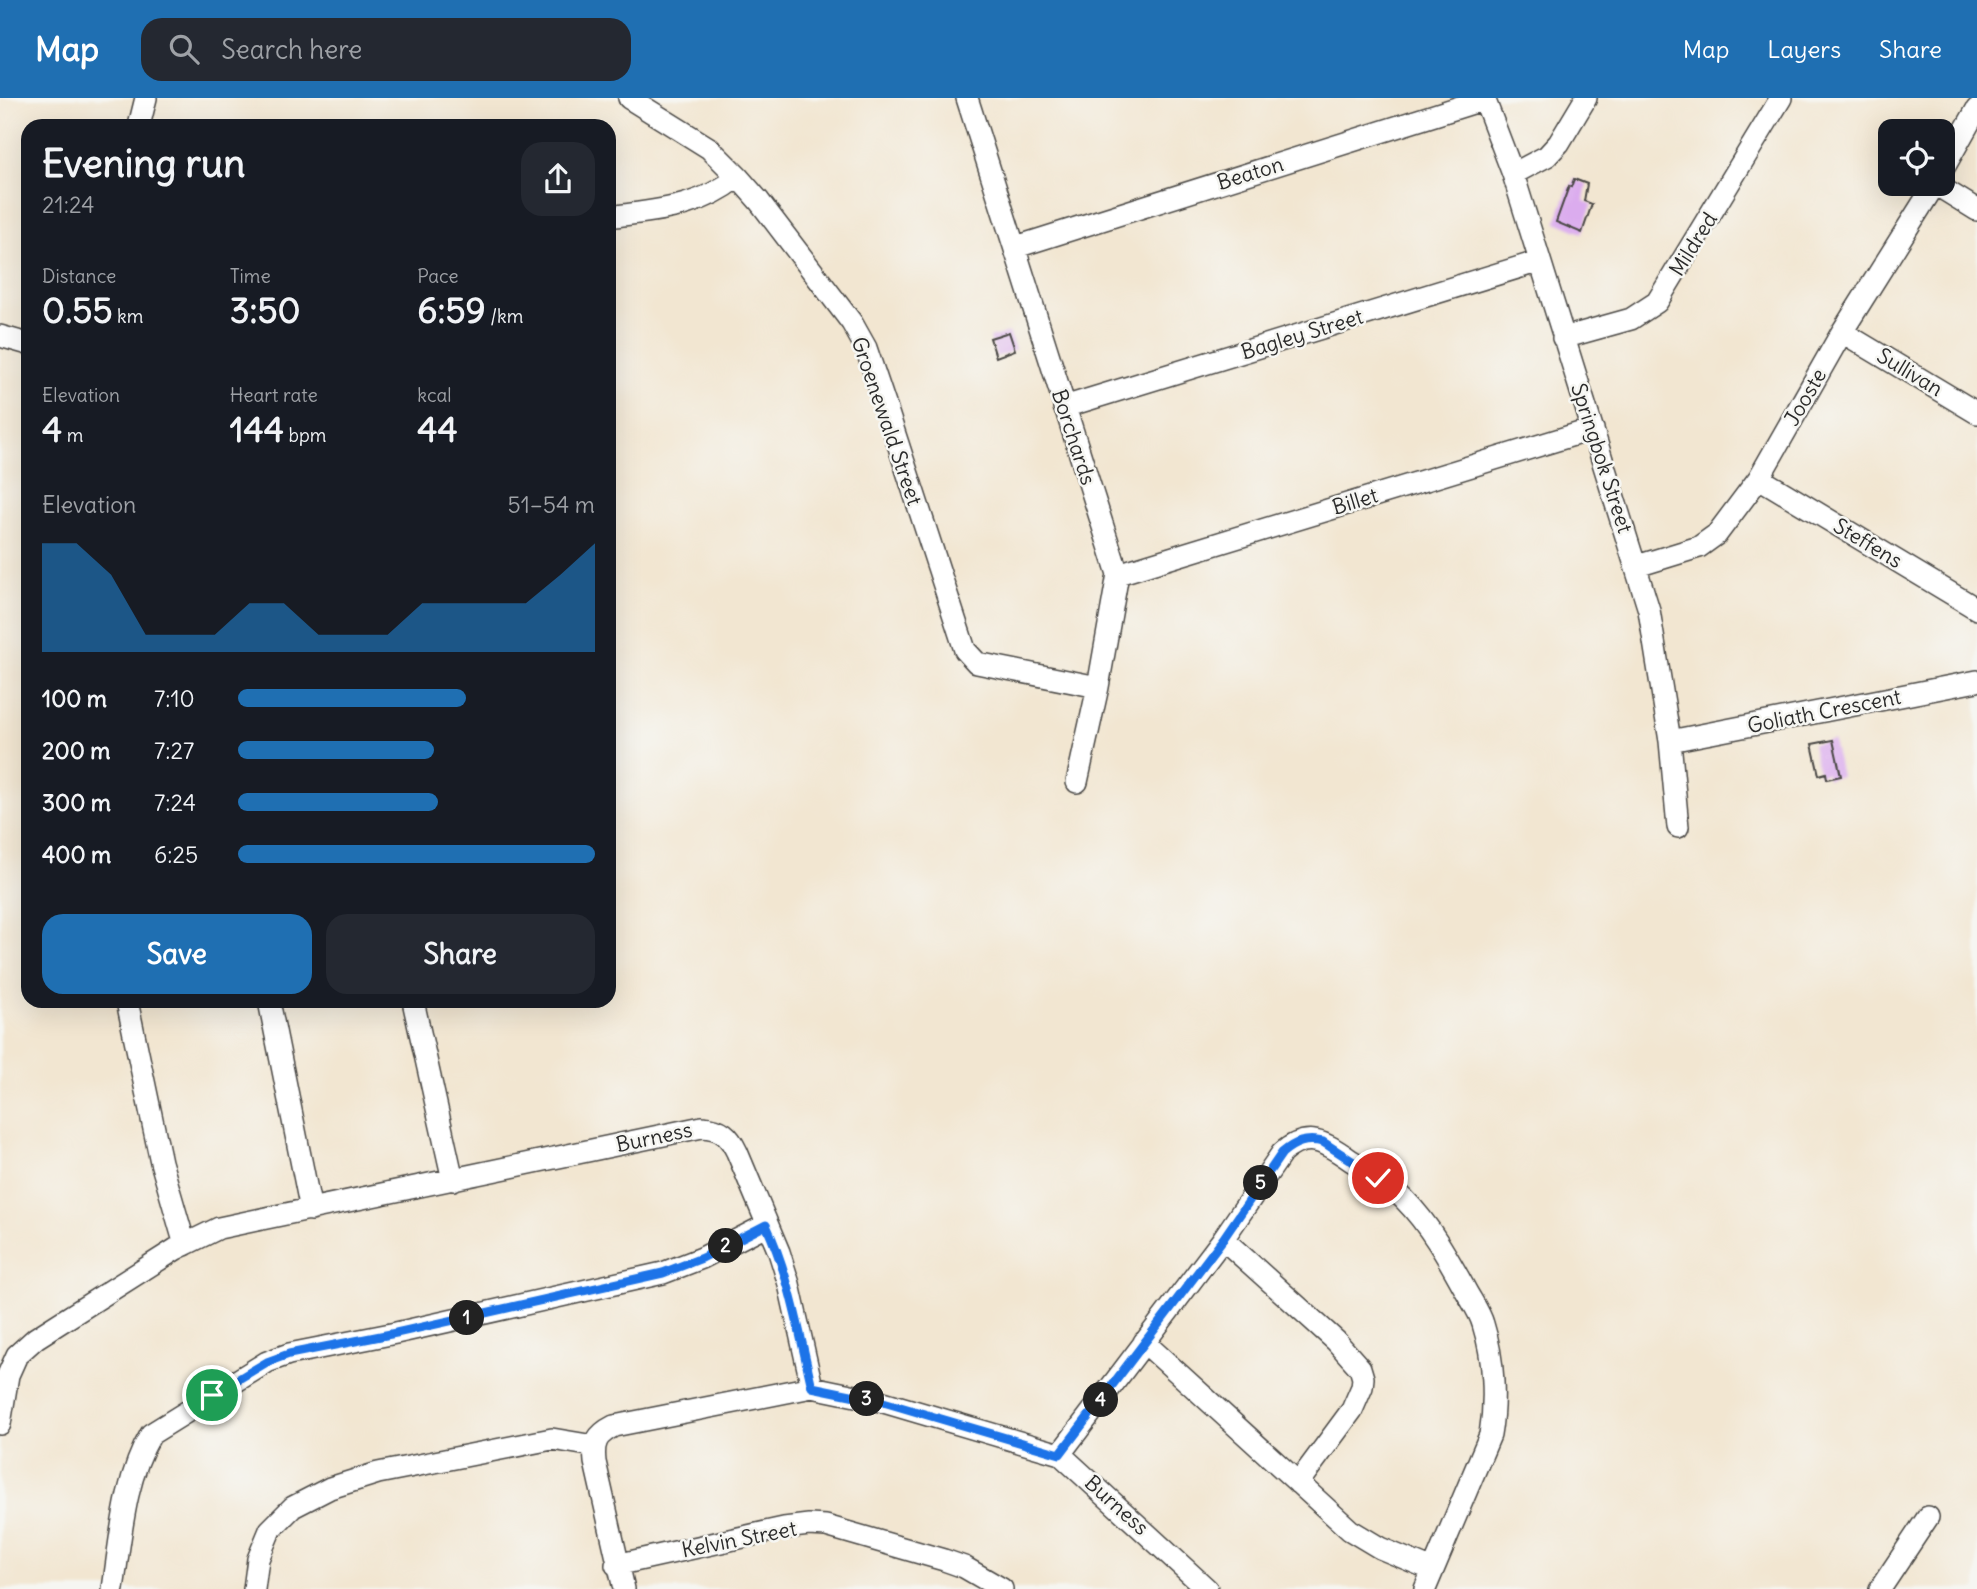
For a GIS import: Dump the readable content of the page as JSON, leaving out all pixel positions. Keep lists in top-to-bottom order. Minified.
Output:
{"streets":{"street":["Beaton","Mildred","Bagley Street","Sullivan","Jooste","Groenewald Street","Borchards","Springbok Street","Billet","Steffens","Goliath Crescent","Burness","Kelvin Street"]},"crossings":[["Beaton","Borchards"],["Beaton","Springbok Street"],["Mildred","Springbok Street"],["Bagley Street","Borchards"],["Bagley Street","Springbok Street"],["Sullivan","Jooste"],["Jooste","Springbok Street"],["Jooste","Steffens"],["Groenewald Street","Borchards"],["Borchards","Billet"],["Springbok Street","Billet"],["Springbok Street","Goliath Crescent"]],"page":{"header":"Map","search":"Search here","nav":["Map","Layers","Share"],"heading":["Evening run","21:24"],"stats":[["Distance","0.55 km"],["Time","3:50"],["Pace","6:59 /km"],["Elevation","4 m"],["Heart rate","144 bpm"],["kcal","44"]],"chart":["Elevation","51–54 m"],"list":[{"name":"100 m","note":"7:10"},{"name":"200 m","note":"7:27"},{"name":"300 m","note":"7:24"},{"name":"400 m","note":"6:25"}],"buttons":["Save","Share"],"pins":["5","2","1","3","4"]}}
